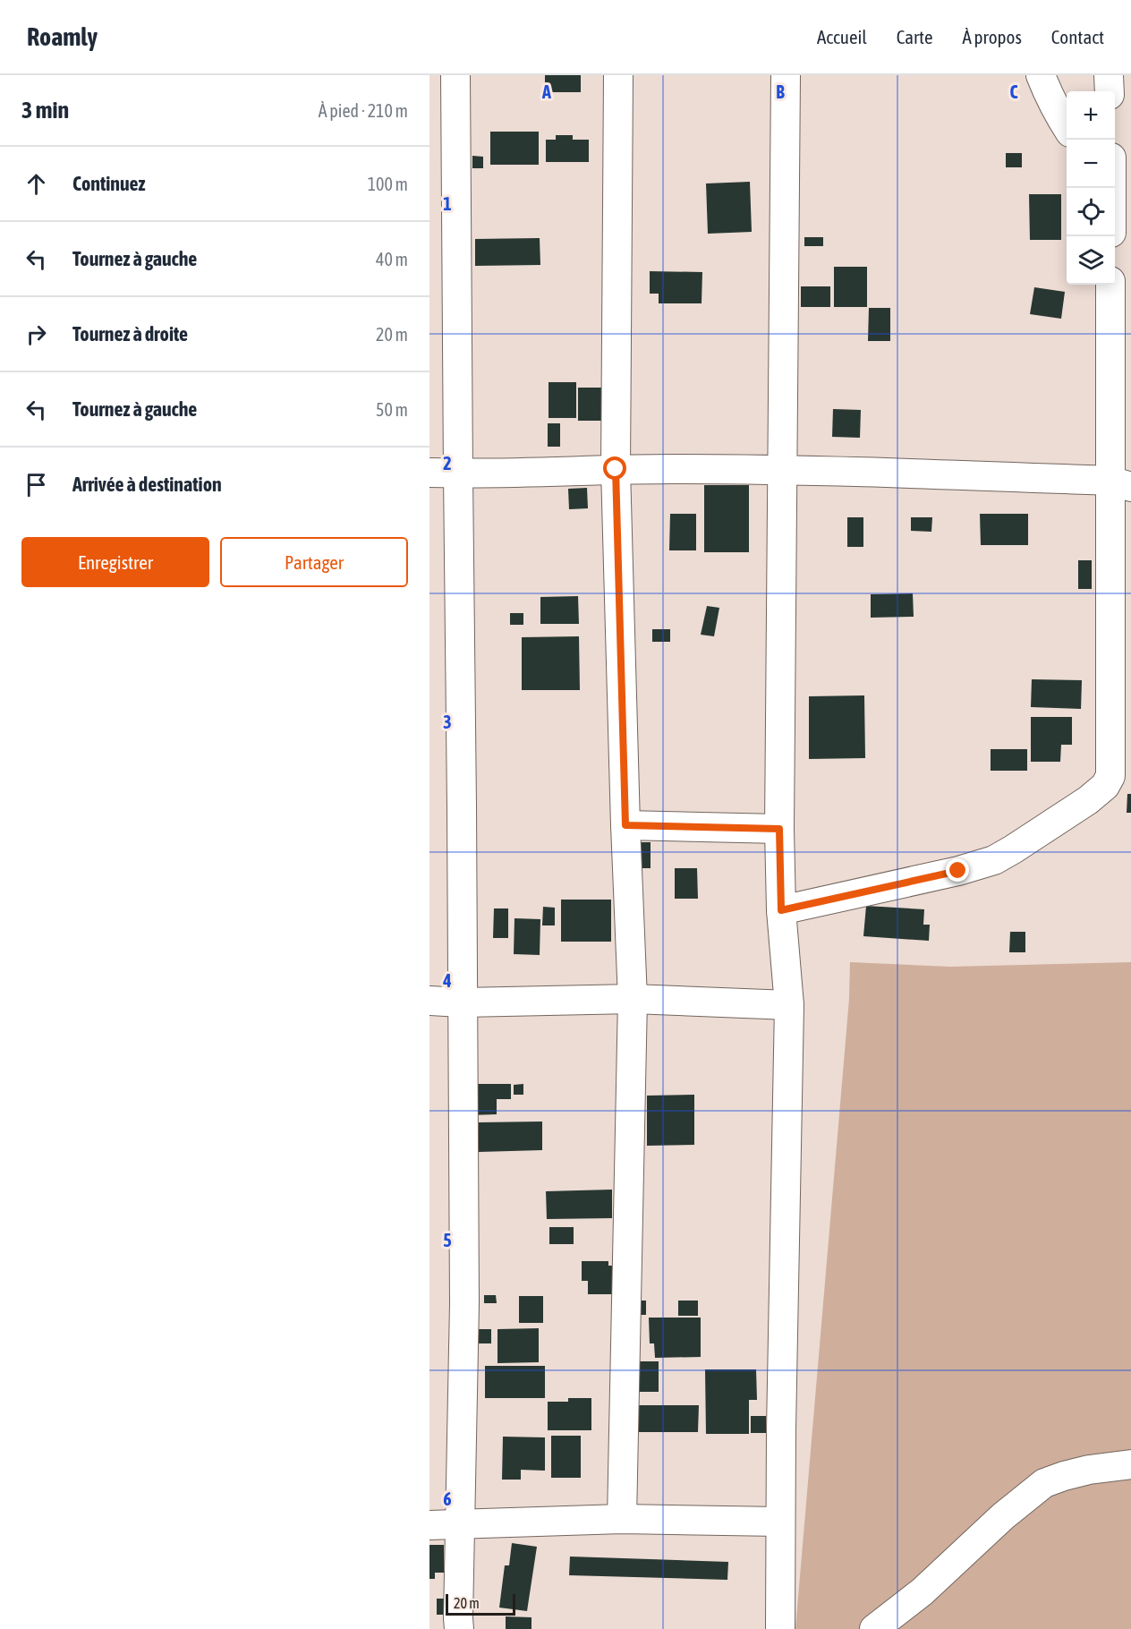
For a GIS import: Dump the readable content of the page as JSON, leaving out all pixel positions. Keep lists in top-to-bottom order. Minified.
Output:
{"scale_bar":"20 m","page":{"header":"Roamly","nav":["Accueil","Carte","À propos","Contact"],"heading":["3 min","À pied · 210 m"],"map_buttons":["+","−"],"list":[["Continuez","100 m"],["Tournez à gauche","40 m"],["Tournez à droite","20 m"],["Tournez à gauche","50 m"],"Arrivée à destination"],"buttons":["Enregistrer","Partager"],"scale":"20 m"},"grid":{"columns":["A","B","C"],"rows":["1","2","3","4","5","6"]}}
